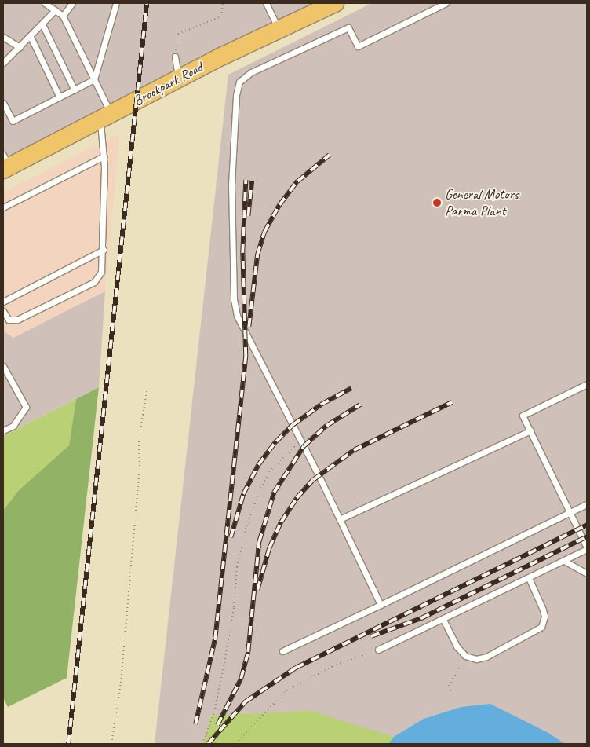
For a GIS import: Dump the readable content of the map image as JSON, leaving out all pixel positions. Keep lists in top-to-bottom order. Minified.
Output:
{"streets":{"main road":["Brookpark Road"]},"places":["General Motors Parma Plant"]}
